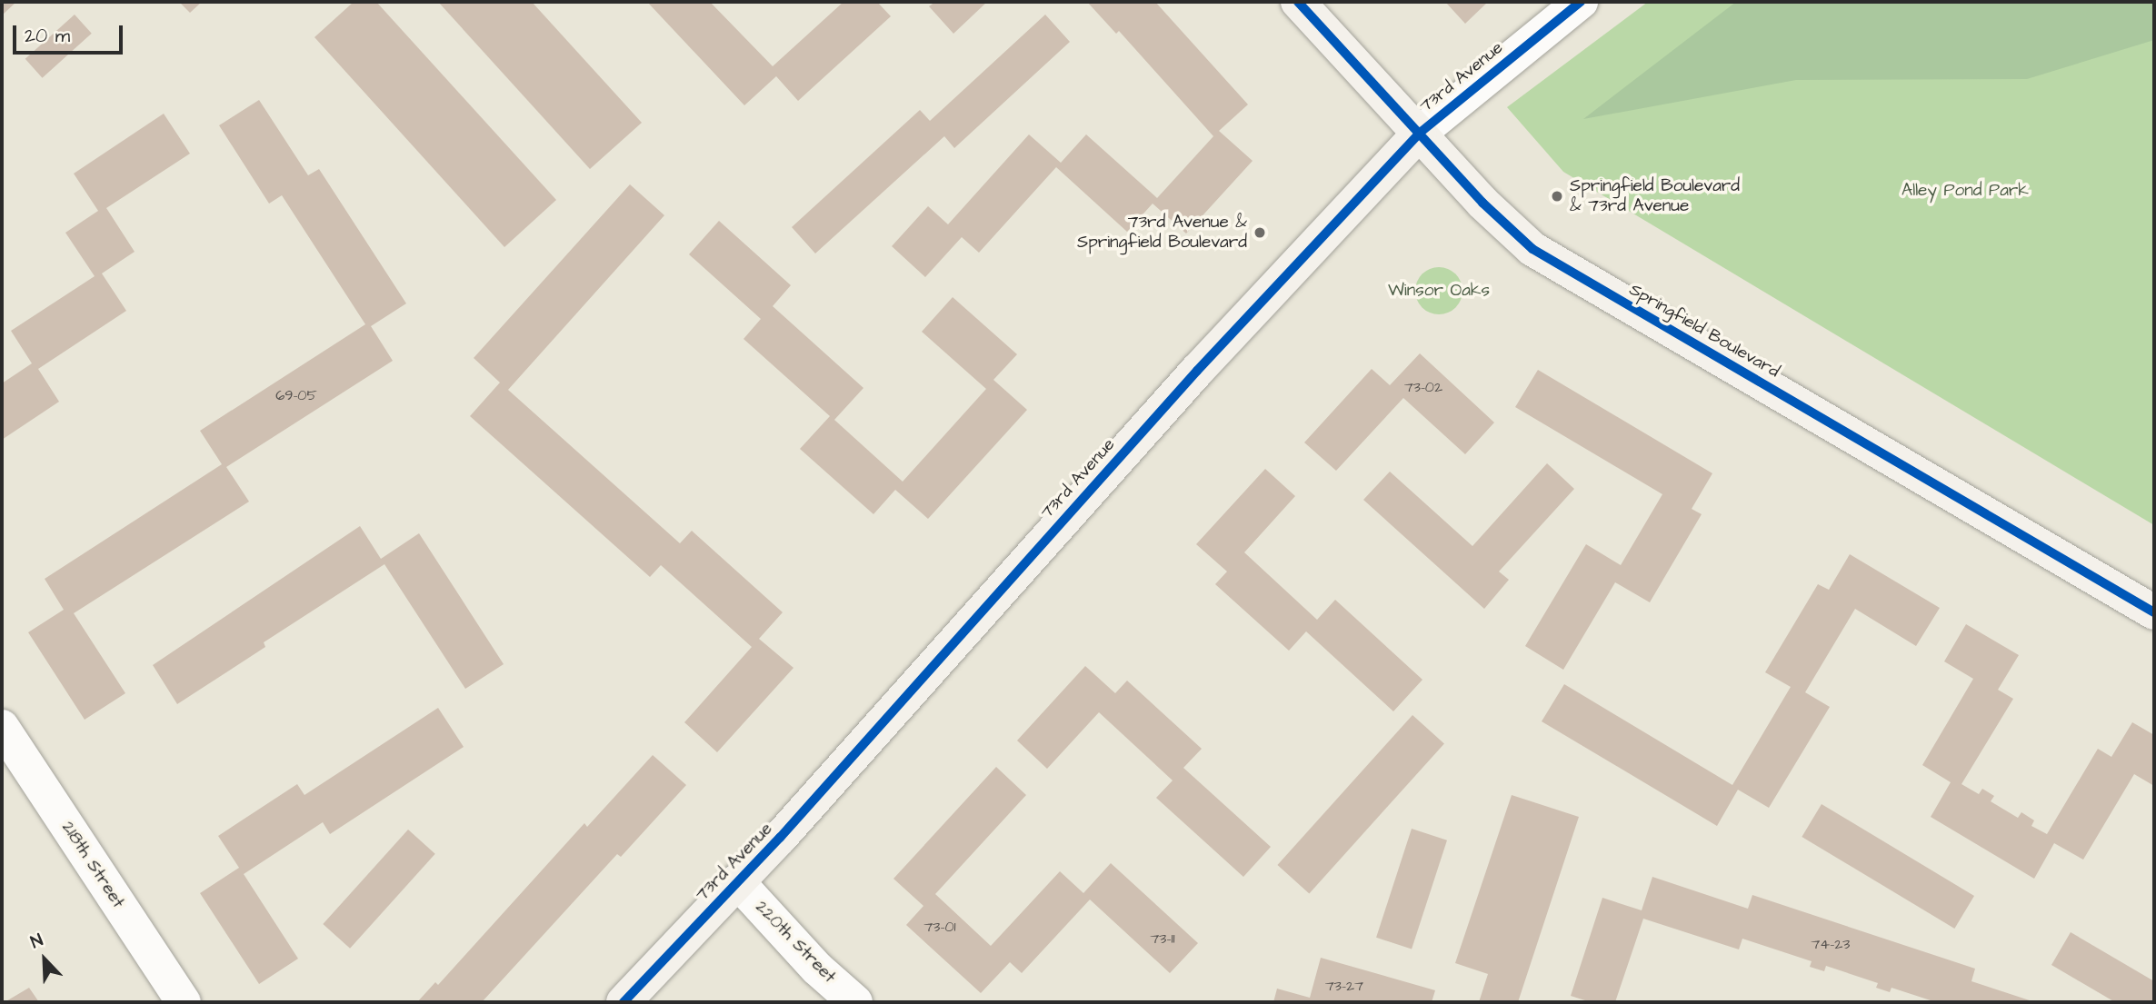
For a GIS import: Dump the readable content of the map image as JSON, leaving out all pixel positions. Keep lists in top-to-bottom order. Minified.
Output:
{"streets":{"street":["73rd Avenue","Springfield Boulevard","218th Street","220th Street"]},"crossings":[["73rd Avenue","Springfield Boulevard"],["73rd Avenue","220th Street"]],"parks":["Alley Pond Park","Winsor Oaks"],"places":["Springfield Boulevard & 73rd Avenue","73rd Avenue & Springfield Boulevard"],"house_numbers":["73-02","69-05","73-01","73-11","74-23","73-27"],"scale_bar":"20 m","north":"top left"}
